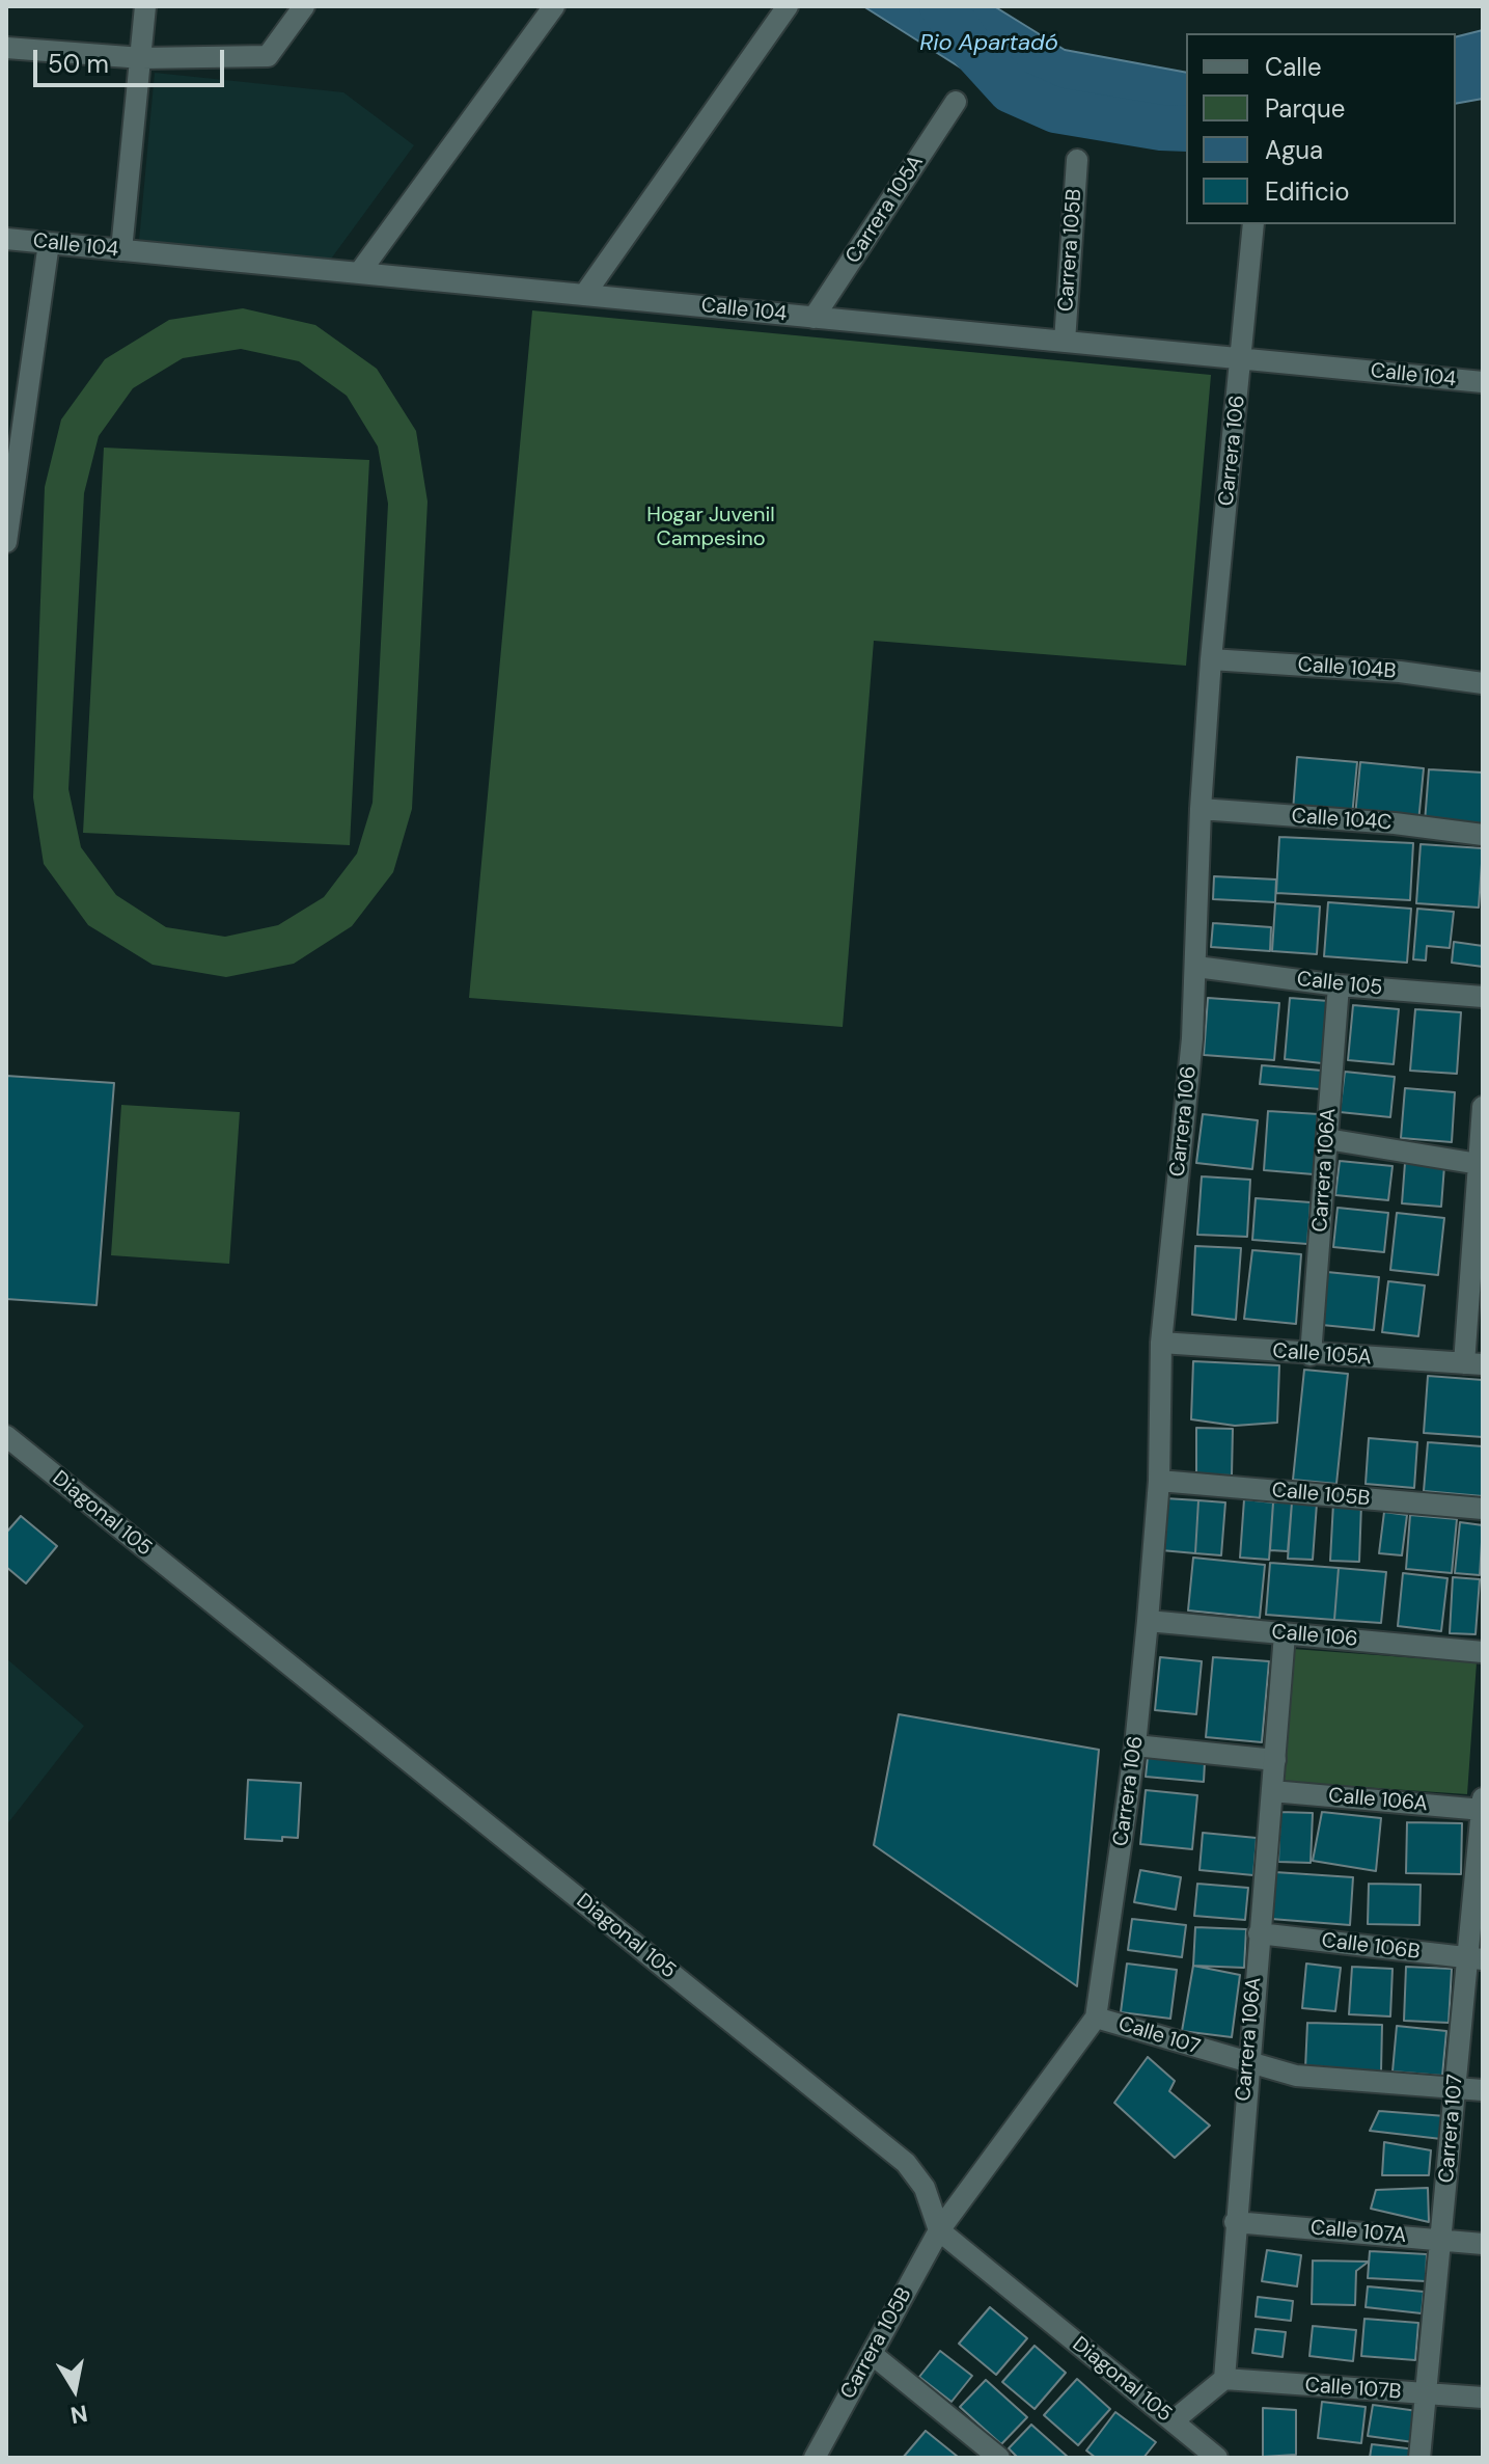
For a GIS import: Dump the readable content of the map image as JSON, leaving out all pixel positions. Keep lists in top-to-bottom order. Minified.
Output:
{"streets":{"street":["Carrera 105A","Calle 104","Carrera 105B","Carrera 106","Calle 104B","Calle 104C","Calle 105","Carrera 106A","Calle 105A","Calle 105B","Diagonal 105","Calle 106","Calle 106A","Calle 106B","Calle 107","Carrera 107","Calle 107A","Calle 107B"]},"crossings":[["Carrera 105A","Calle 104"],["Calle 104","Carrera 105B"],["Calle 104","Carrera 106"],["Carrera 105B","Diagonal 105"],["Carrera 105B","Calle 107"],["Carrera 106","Calle 104B"],["Carrera 106","Calle 104C"],["Carrera 106","Calle 105"],["Carrera 106","Calle 105A"],["Carrera 106","Calle 105B"],["Carrera 106","Calle 106"],["Carrera 106","Calle 107"],["Calle 105","Carrera 106A"],["Carrera 106A","Calle 105A"],["Carrera 106A","Calle 106"],["Carrera 106A","Calle 106A"],["Carrera 106A","Calle 106B"],["Carrera 106A","Calle 107"],["Carrera 106A","Calle 107A"],["Carrera 106A","Calle 107B"],["Diagonal 105","Calle 107"],["Calle 106A","Carrera 107"],["Calle 106B","Carrera 107"],["Calle 107","Carrera 107"],["Carrera 107","Calle 107A"],["Carrera 107","Calle 107B"]],"water":["Rio Apartadó"],"parks":["Hogar Juvenil Campesino"],"legend":["Calle","Parque","Agua","Edificio"],"scale_bar":"50 m","north":"bottom"}
